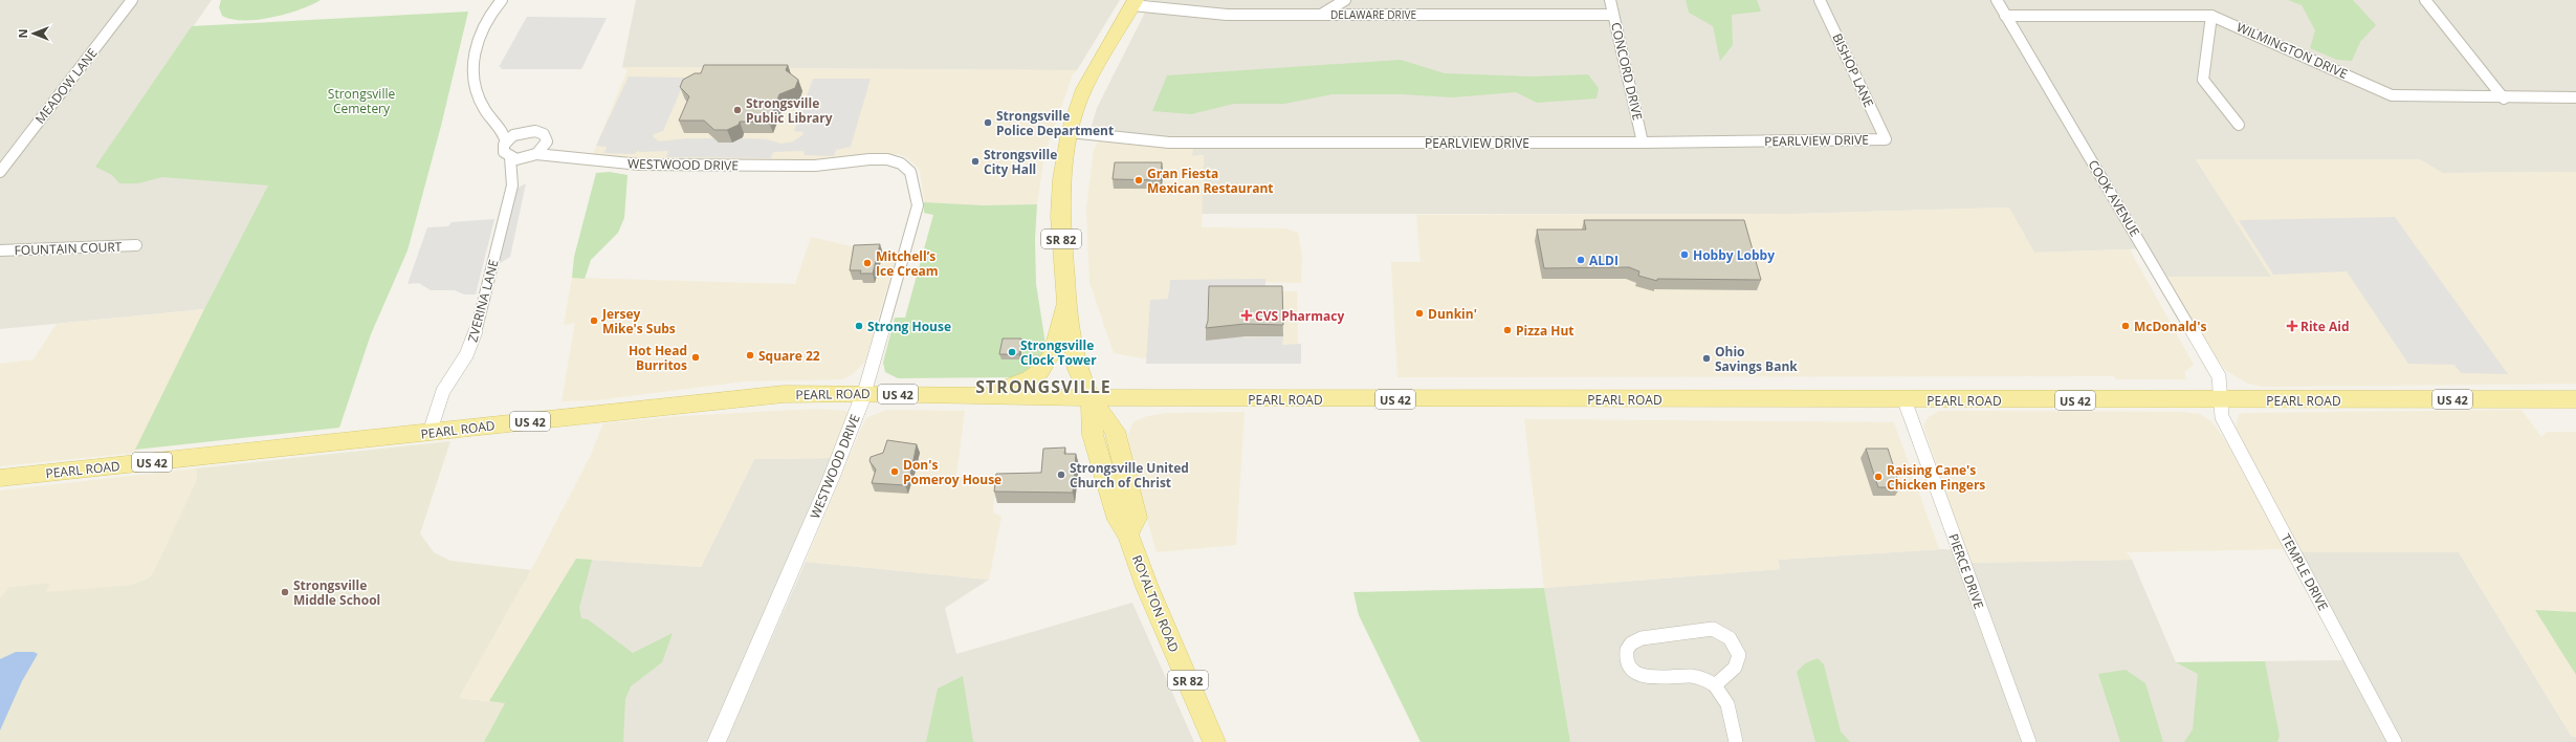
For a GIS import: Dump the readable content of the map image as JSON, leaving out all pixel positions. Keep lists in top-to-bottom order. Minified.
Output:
{"streets":{"main road":["SR 82","PEARL ROAD","US 42","ROYALTON ROAD"],"street":["DELAWARE DRIVE","WILMINGTON DRIVE","BISHOP LANE","CONCORD DRIVE","MEADOW LANE","PEARLVIEW DRIVE","WESTWOOD DRIVE","COOK AVENUE","FOUNTAIN COURT","ZVERINA LANE","PIERCE DRIVE","TEMPLE DRIVE"]},"crossings":[["DELAWARE DRIVE","CONCORD DRIVE"],["DELAWARE DRIVE","ROYALTON ROAD"],["WILMINGTON DRIVE","COOK AVENUE"],["BISHOP LANE","PEARLVIEW DRIVE"],["CONCORD DRIVE","PEARLVIEW DRIVE"],["PEARLVIEW DRIVE","ROYALTON ROAD"],["WESTWOOD DRIVE","ZVERINA LANE"],["WESTWOOD DRIVE","PEARL ROAD"],["COOK AVENUE","PEARL ROAD"],["COOK AVENUE","TEMPLE DRIVE"],["ZVERINA LANE","PEARL ROAD"],["PEARL ROAD","PIERCE DRIVE"],["PEARL ROAD","TEMPLE DRIVE"],["PEARL ROAD","ROYALTON ROAD"]],"districts":["STRONGSVILLE"],"parks":["Strongsville Cemetery"],"places":{"other":["Strongsville Public Library","Strongsville Police Department","Strongsville City Hall","Gran Fiesta Mexican Restaurant","Hobby Lobby","ALDI","Mitchell’s Ice Cream","Dunkin'","Jersey Mike's Subs","Strong House","McDonald's","Pizza Hut","Strongsville Clock Tower","Square 22","Hot Head Burritos","Ohio Savings Bank","Don's Pomeroy House","Strongsville United Church of Christ","Raising Cane's Chicken Fingers","Strongsville Middle School"],"health":["CVS Pharmacy","Rite Aid"]},"north":"left"}
